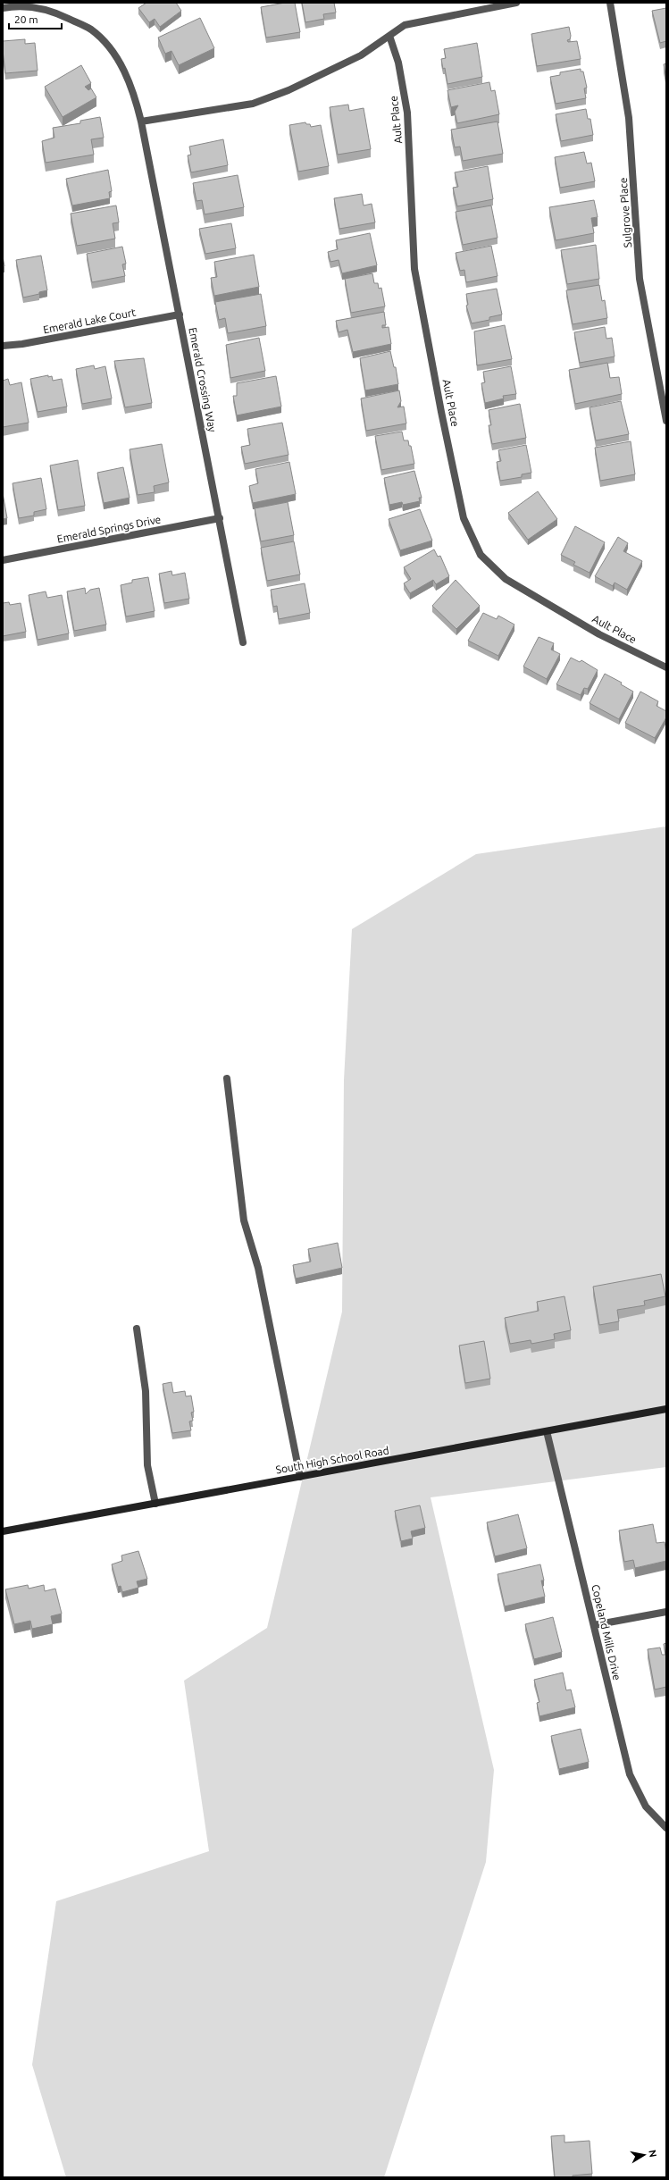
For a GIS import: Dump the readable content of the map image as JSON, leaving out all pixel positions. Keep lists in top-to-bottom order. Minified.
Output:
{"streets":{"main road":["South High School Road"],"street":["Ault Place","Sulgrove Place","Emerald Lake Court","Emerald Crossing Way","Emerald Springs Drive","Copeland Mills Drive"]},"crossings":[["Emerald Lake Court","Emerald Crossing Way"],["Emerald Crossing Way","Emerald Springs Drive"],["South High School Road","Copeland Mills Drive"]],"scale_bar":"20 m","north":"right"}
